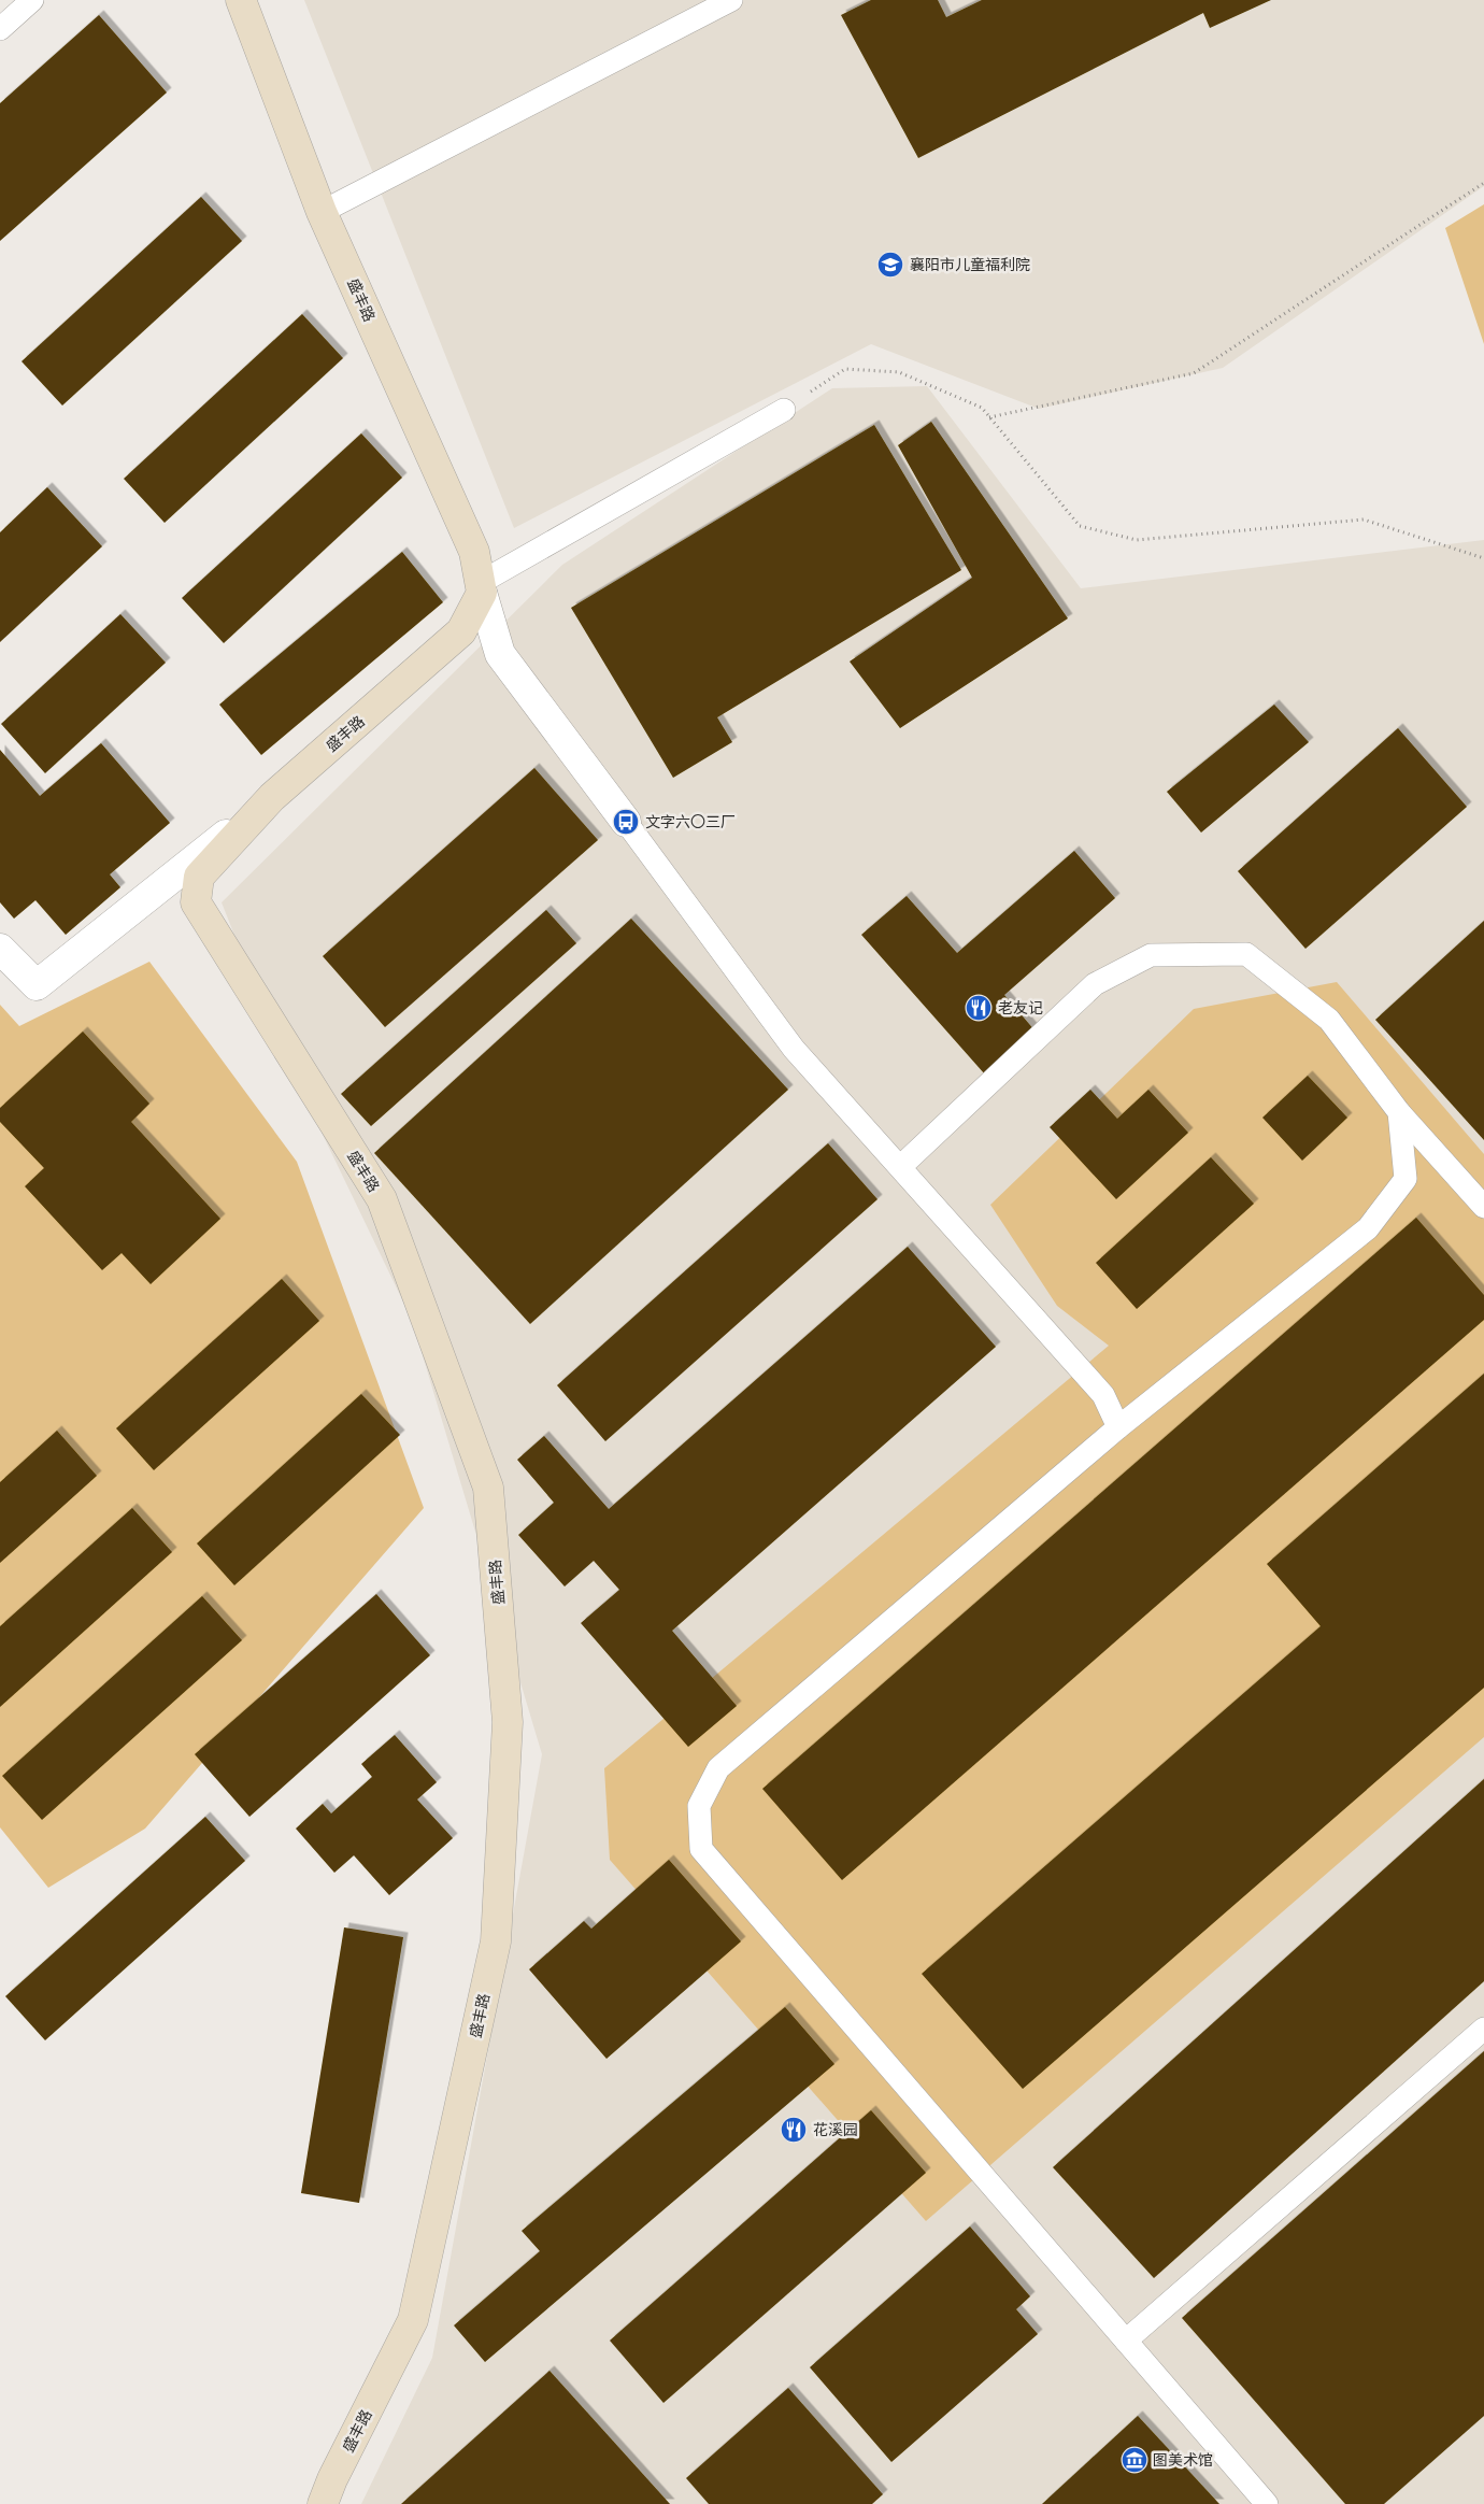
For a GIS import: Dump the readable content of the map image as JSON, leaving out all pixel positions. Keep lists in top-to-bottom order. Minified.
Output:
{"streets":{"street":["盛丰路"]},"places":{"school or university":["襄阳市儿童福利院"],"bus stop":["文字六〇三厂"],"restaurant":["老友记","花溪园"],"museum":["图美术馆"]}}
